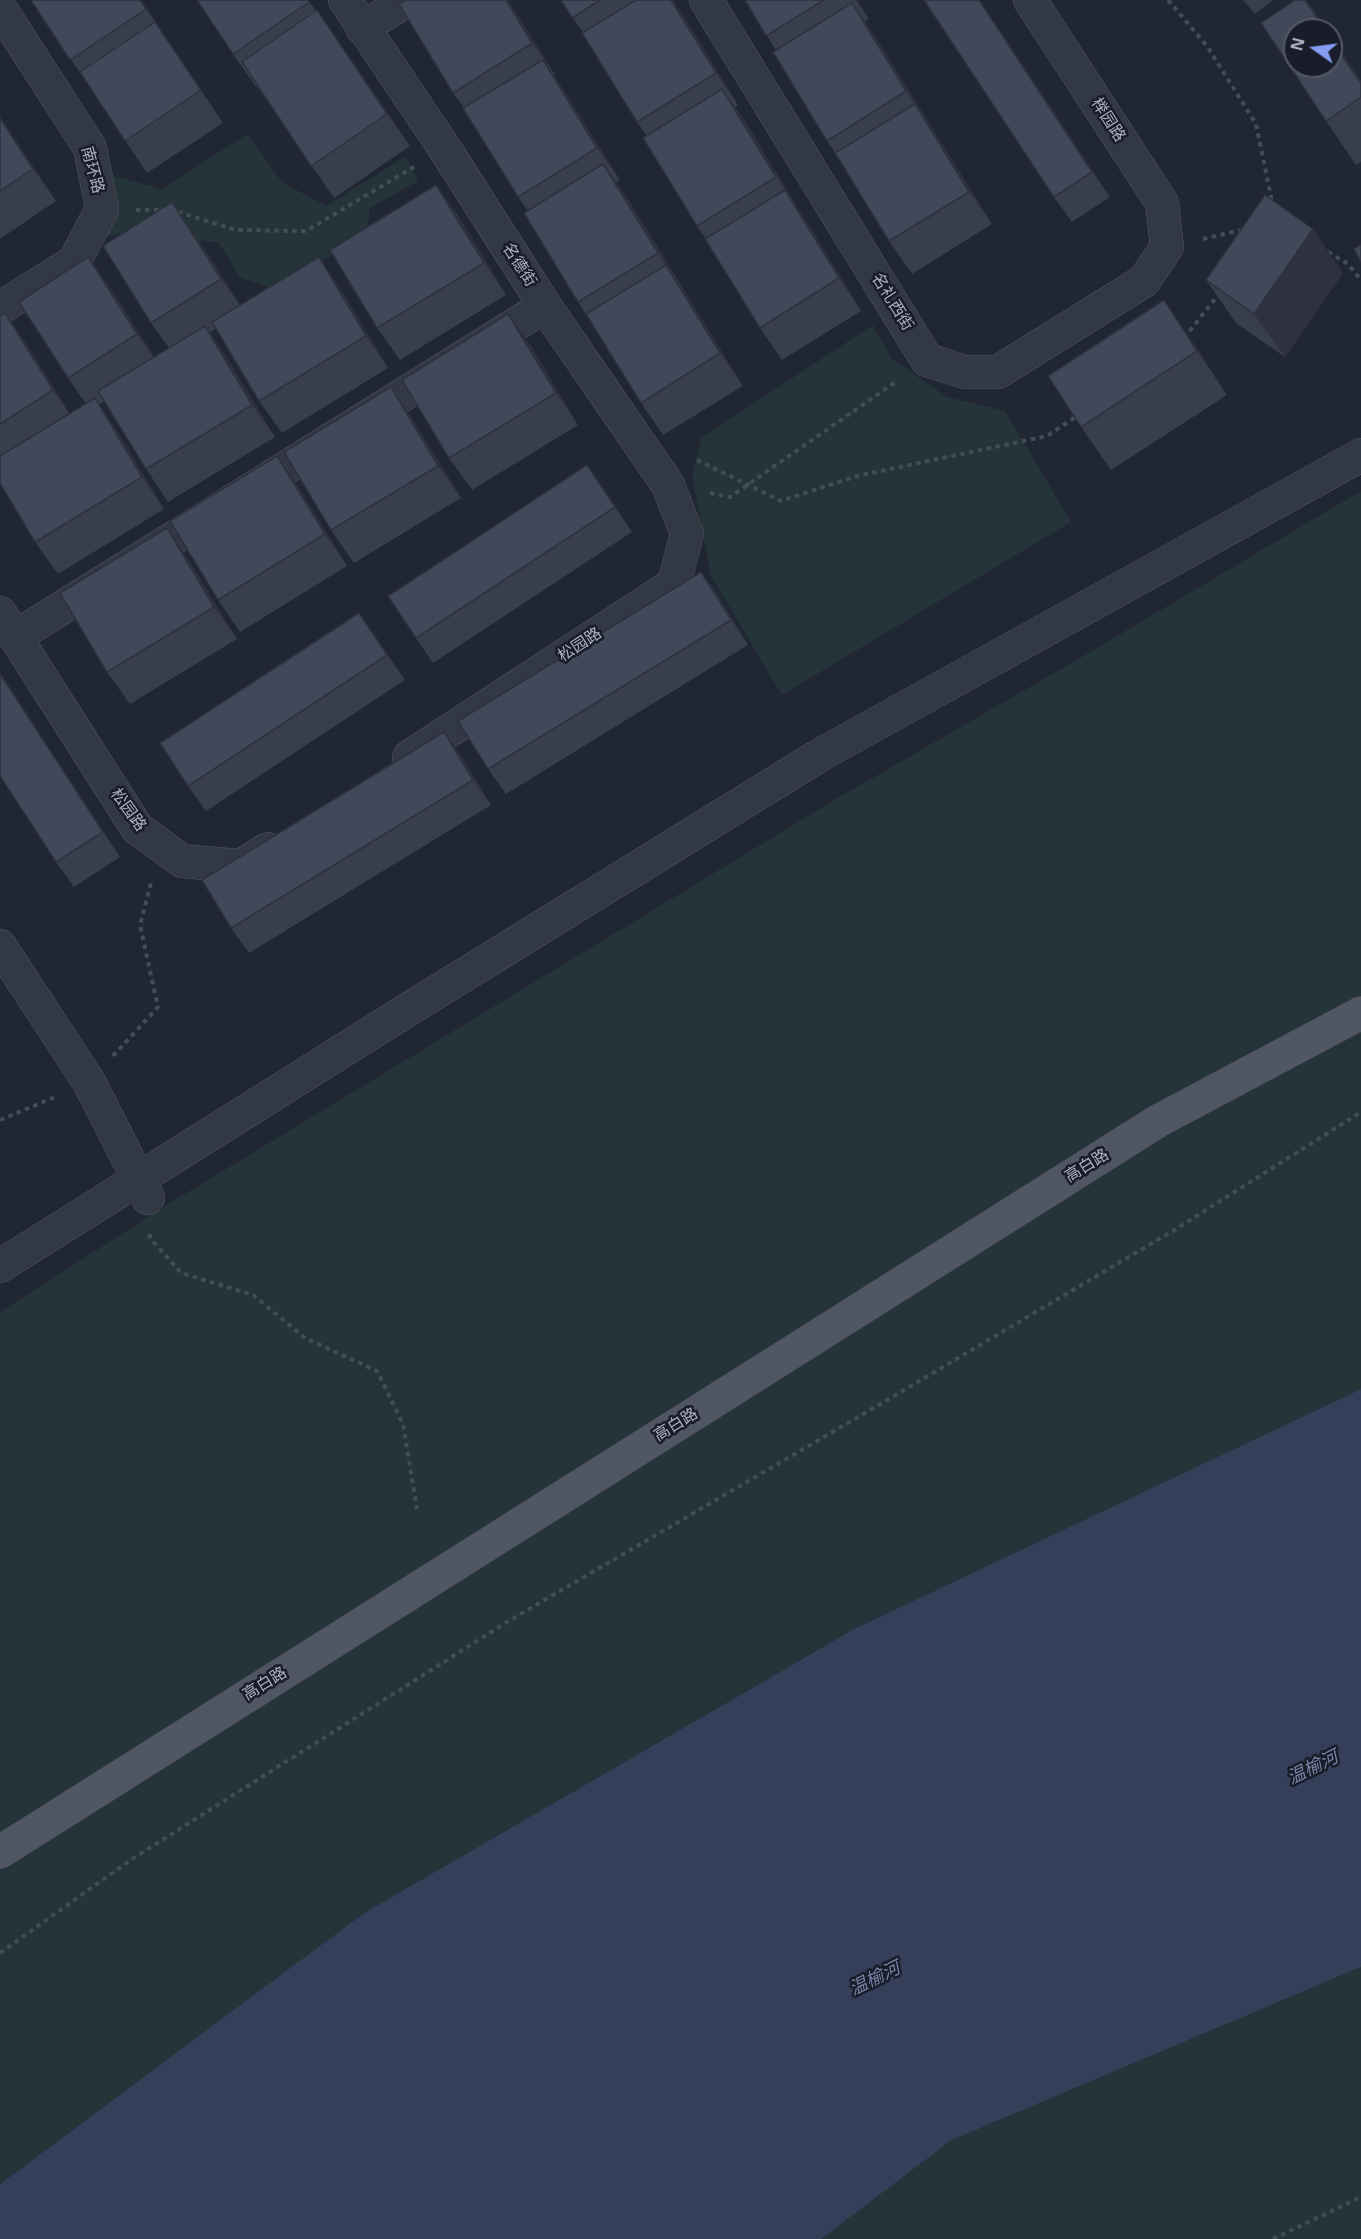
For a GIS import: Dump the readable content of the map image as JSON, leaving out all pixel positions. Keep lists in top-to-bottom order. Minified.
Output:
{"streets":{"main road":["高白路"],"street":["榉园路","南环路","名德街","名礼西街","松园路"]},"crossings":[["名德街","松园路"]],"water":["温榆河"],"north":"left"}
